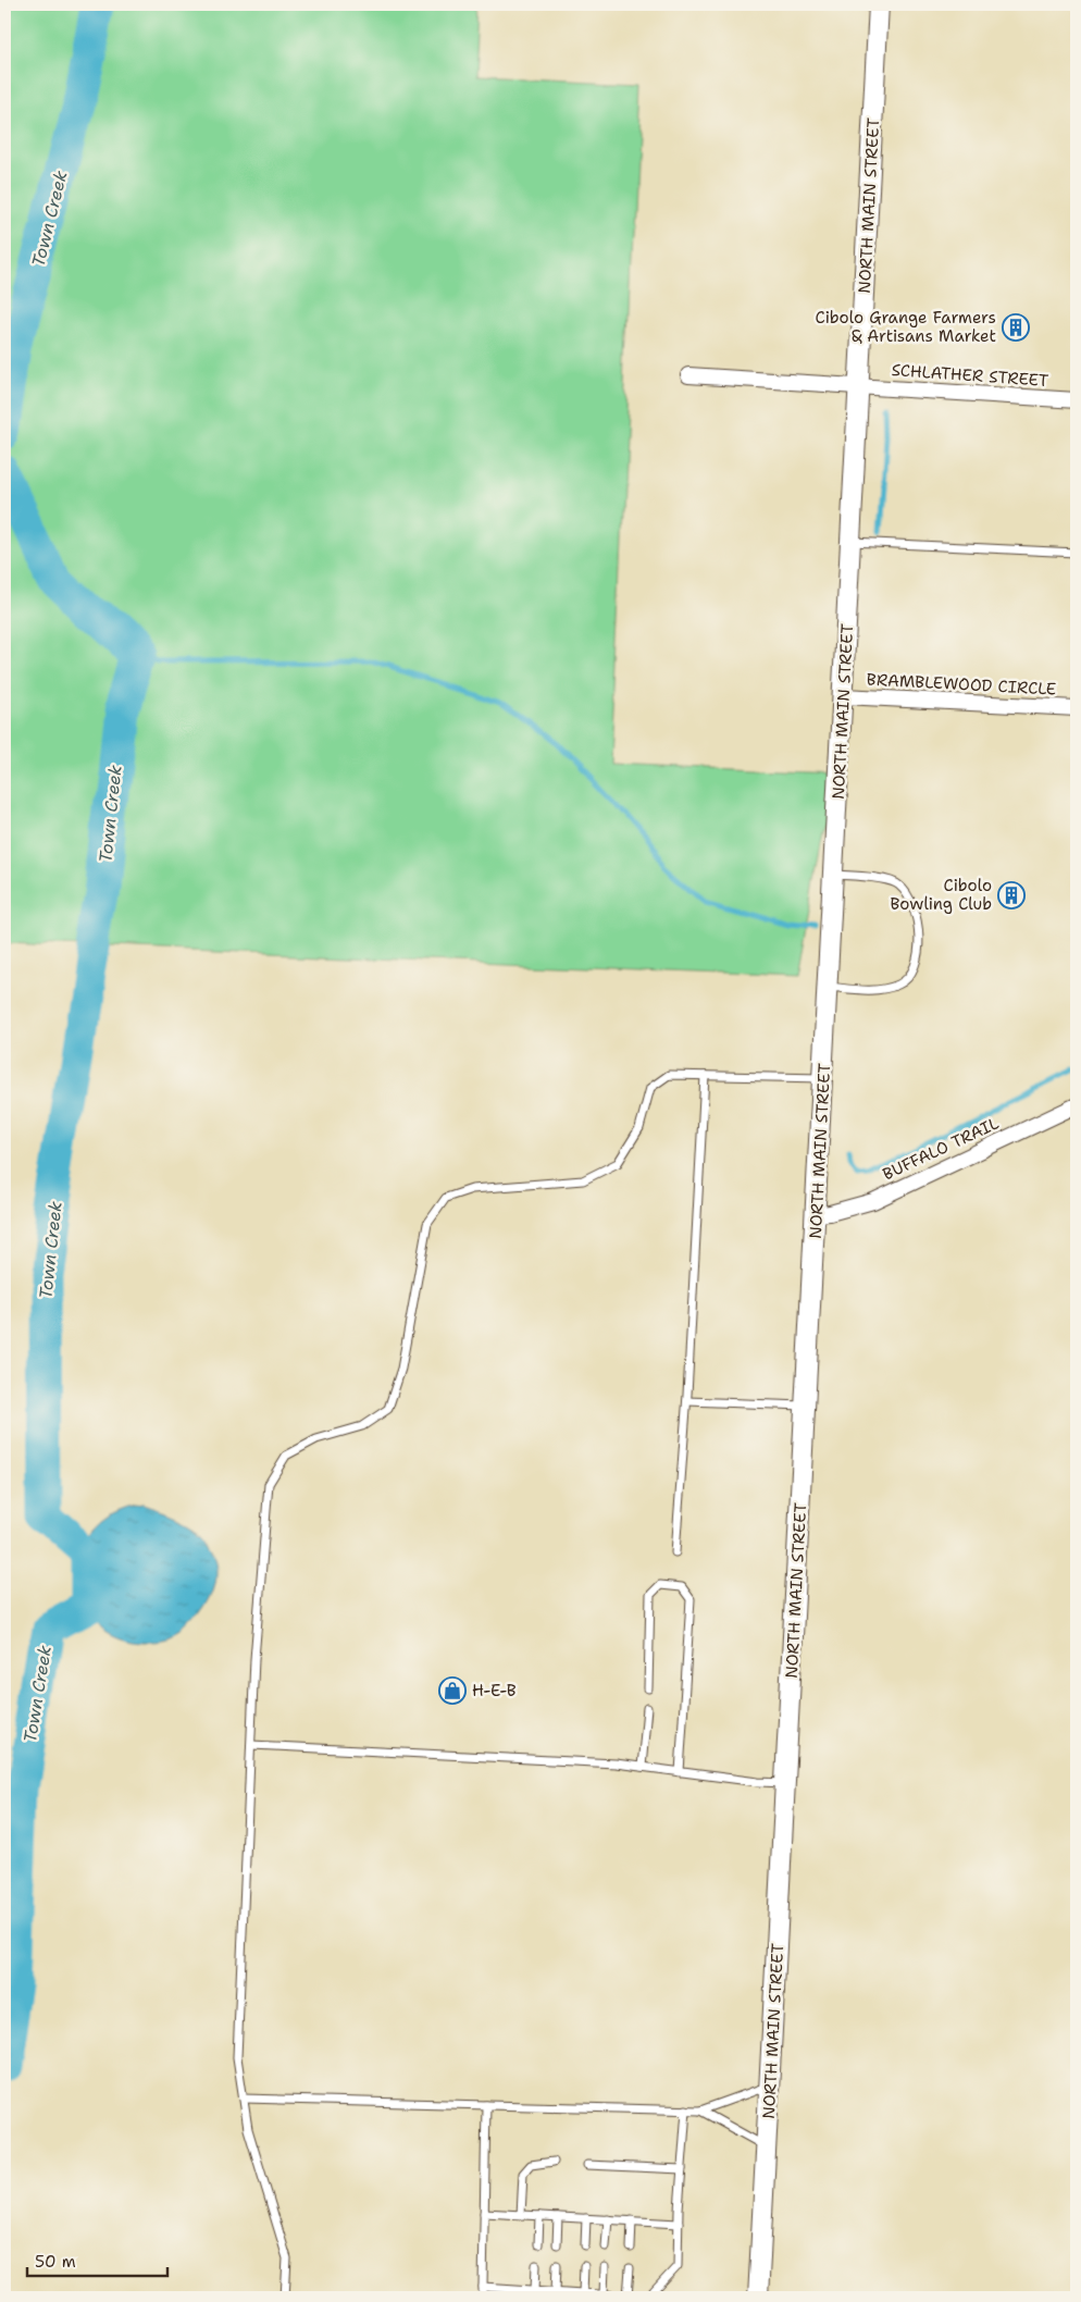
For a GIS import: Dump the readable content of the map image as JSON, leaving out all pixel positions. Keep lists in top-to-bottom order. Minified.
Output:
{"streets":{"street":["NORTH MAIN STREET","SCHLATHER STREET","BRAMBLEWOOD CIRCLE","BUFFALO TRAIL"]},"crossings":[["NORTH MAIN STREET","SCHLATHER STREET"],["NORTH MAIN STREET","BRAMBLEWOOD CIRCLE"],["NORTH MAIN STREET","BUFFALO TRAIL"]],"water":["Town Creek"],"places":{"building":["Cibolo Grange Farmers & Artisans Market","Cibolo Bowling Club"],"shop":["H-E-B"]},"scale_bar":"50 m"}
